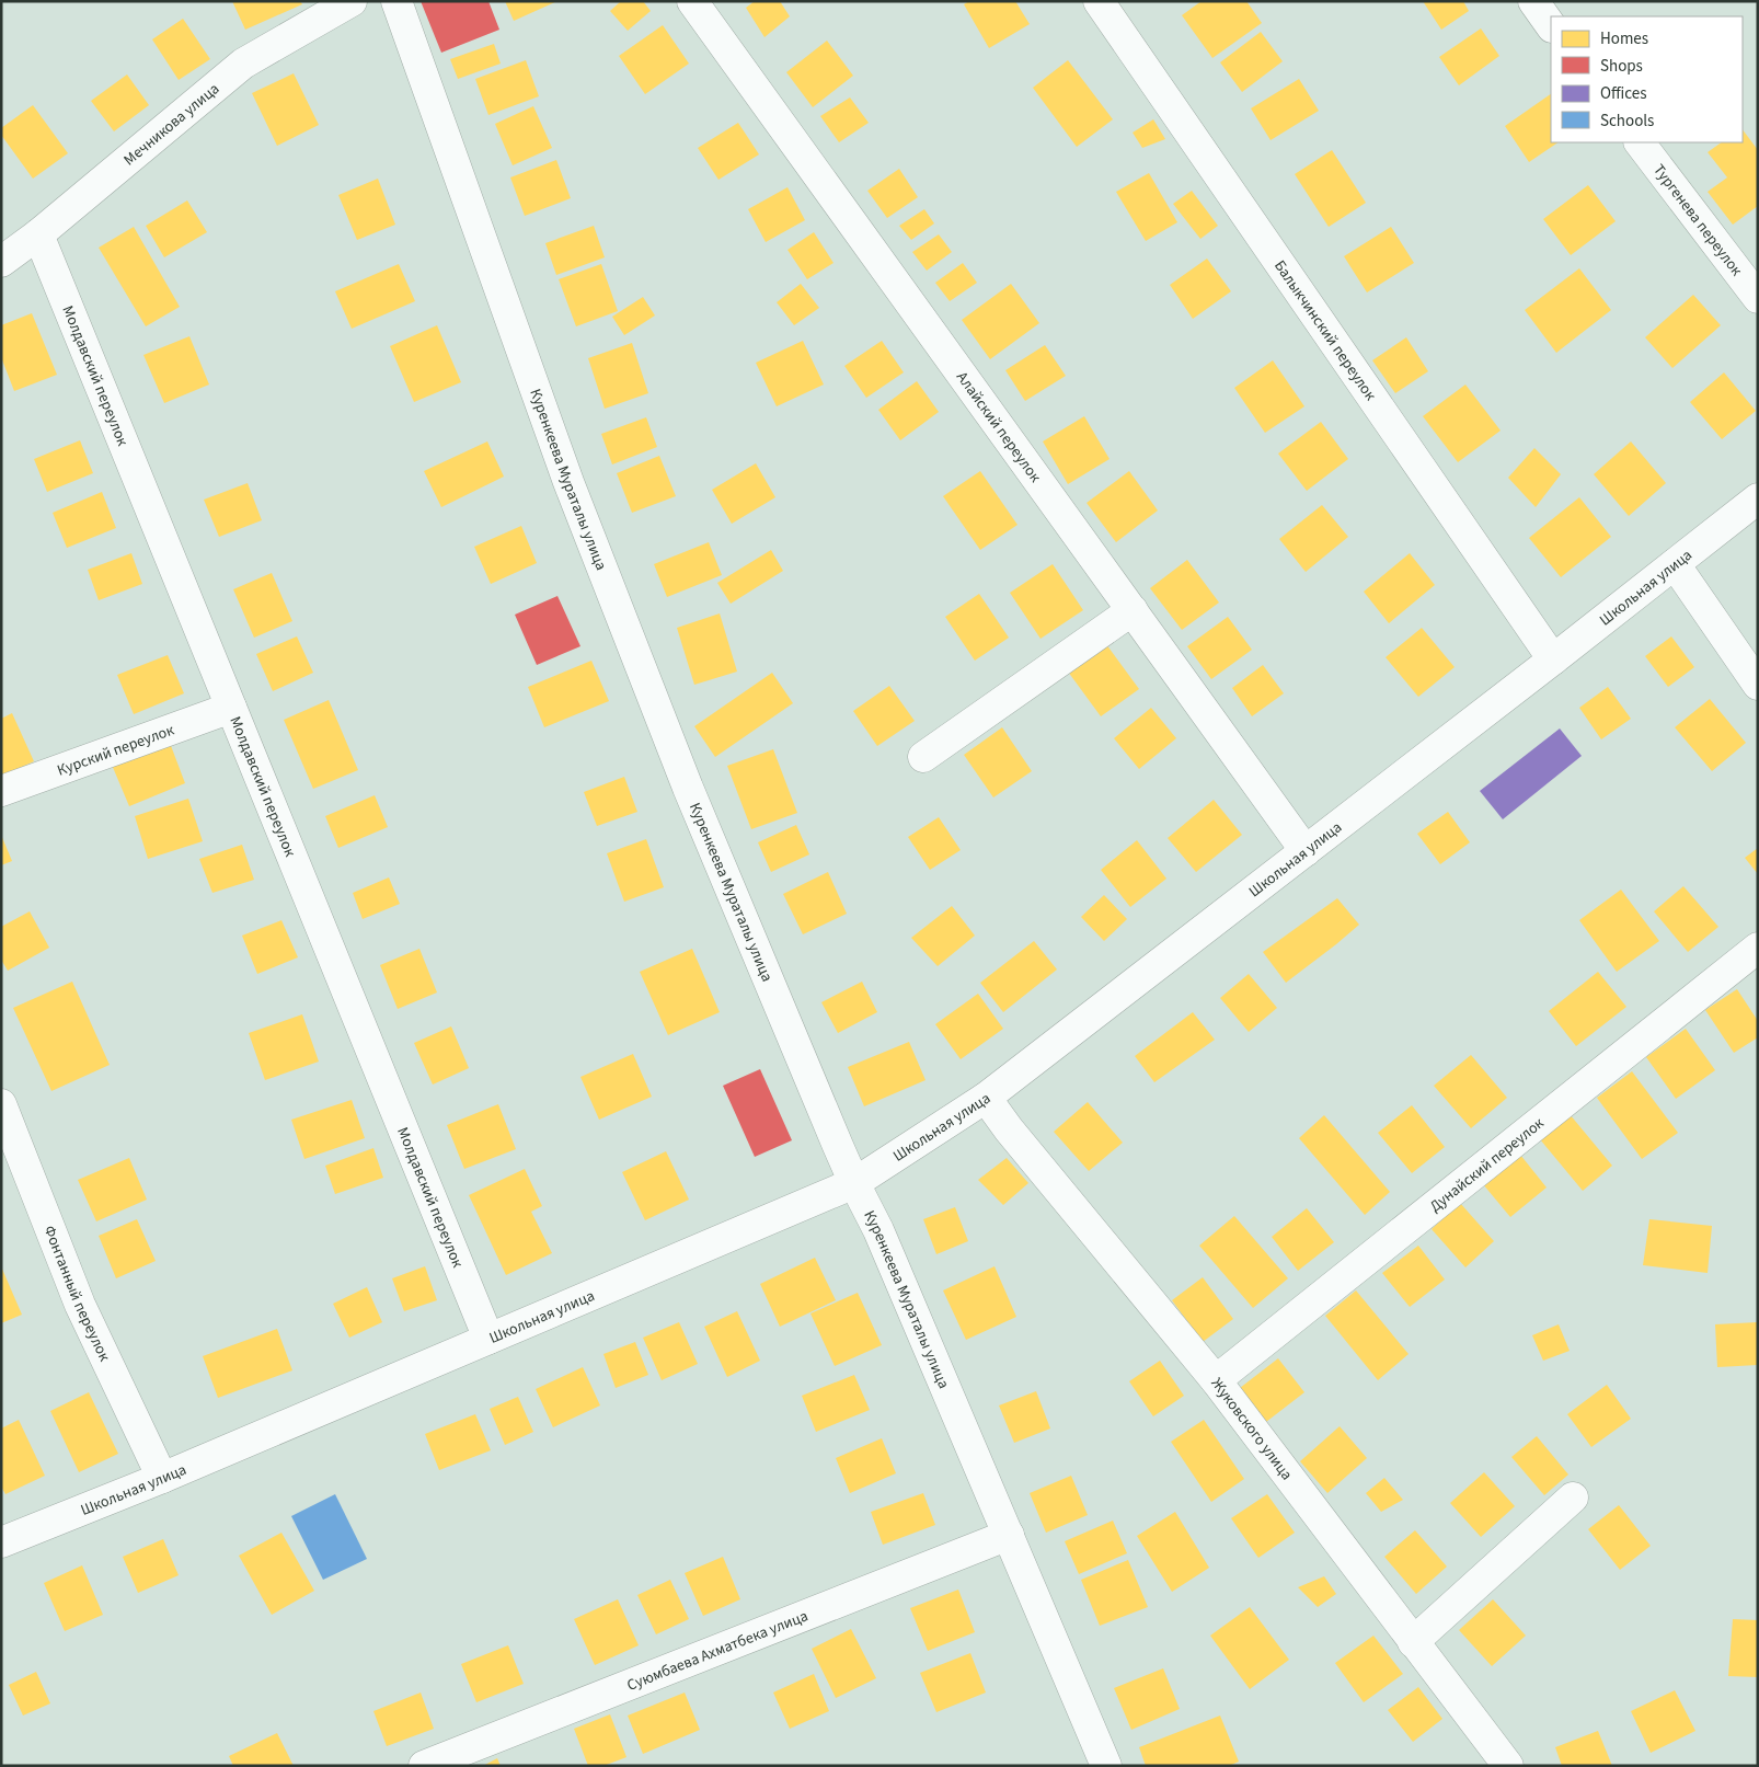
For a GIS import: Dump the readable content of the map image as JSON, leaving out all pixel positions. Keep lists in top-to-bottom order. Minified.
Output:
{"streets":{"street":["Мечникова улица","Тургенева переулок","Балыкчинский переулок","Молдавский переулок","Алайский переулок","Куренкеева Мураталы улица","Школьная улица","Курский переулок","Дунайский переулок","Фонтанный переулок","Жуковского улица","Суюмбаева Ахматбека улица"]},"crossings":[["Мечникова улица","Молдавский переулок"],["Балыкчинский переулок","Школьная улица"],["Молдавский переулок","Школьная улица"],["Молдавский переулок","Курский переулок"],["Алайский переулок","Школьная улица"],["Куренкеева Мураталы улица","Школьная улица"],["Куренкеева Мураталы улица","Суюмбаева Ахматбека улица"],["Школьная улица","Фонтанный переулок"],["Школьная улица","Жуковского улица"],["Дунайский переулок","Жуковского улица"]],"legend":["Homes","Shops","Offices","Schools"]}
